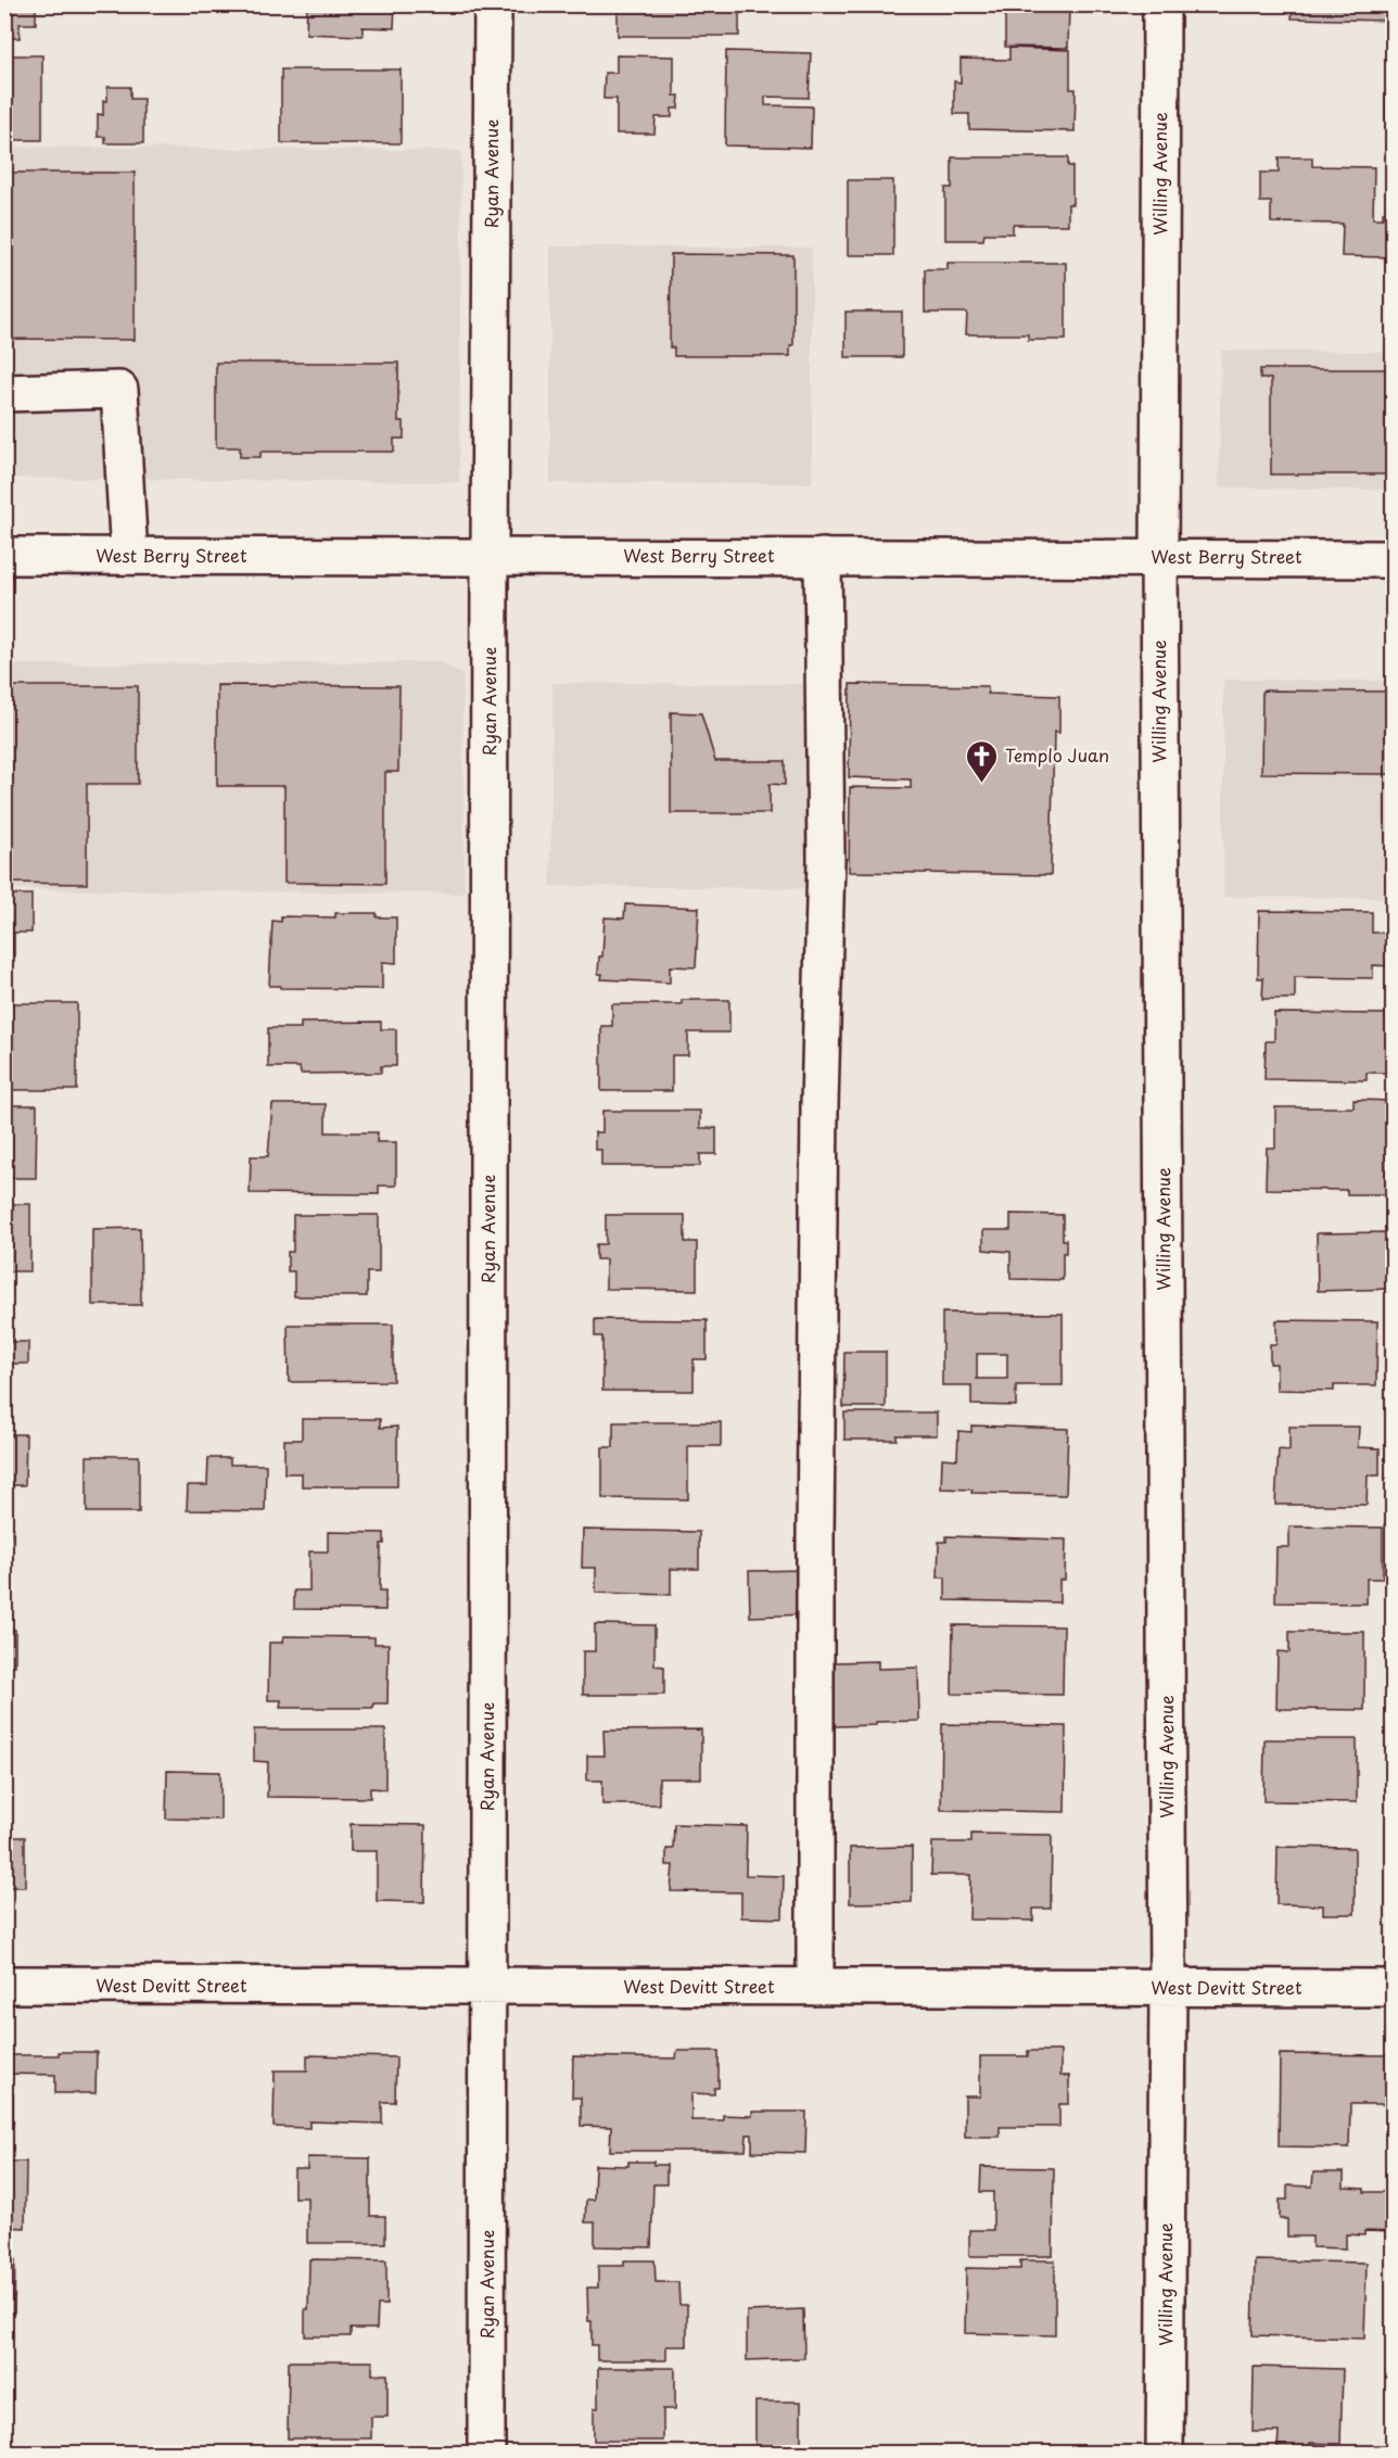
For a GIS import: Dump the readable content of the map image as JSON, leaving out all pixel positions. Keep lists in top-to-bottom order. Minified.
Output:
{"streets":{"street":["Ryan Avenue","Willing Avenue","West Berry Street","West Devitt Street"]},"crossings":[["Ryan Avenue","West Berry Street"],["Ryan Avenue","West Devitt Street"],["Willing Avenue","West Berry Street"],["Willing Avenue","West Devitt Street"]],"places":{"church":["Templo Juan"]}}
